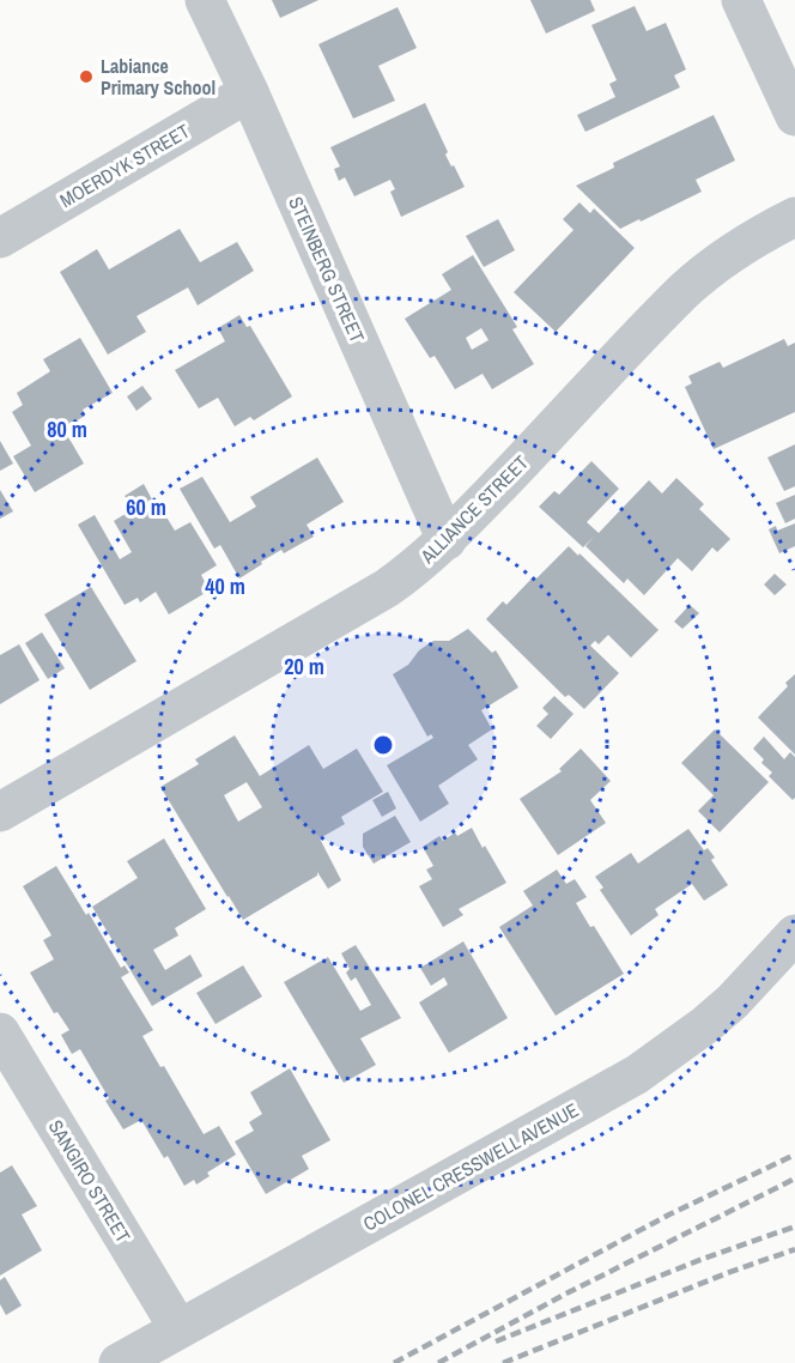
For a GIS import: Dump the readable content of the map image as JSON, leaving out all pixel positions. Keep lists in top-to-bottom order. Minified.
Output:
{"streets":{"street":["MOERDYK STREET","STEINBERG STREET","ALLIANCE STREET","COLONEL CRESSWELL AVENUE","SANGIRO STREET"]},"crossings":[["MOERDYK STREET","STEINBERG STREET"],["STEINBERG STREET","ALLIANCE STREET"],["COLONEL CRESSWELL AVENUE","SANGIRO STREET"]],"places":["Labiance Primary School"],"rings":["80 m","60 m","40 m","20 m"]}
